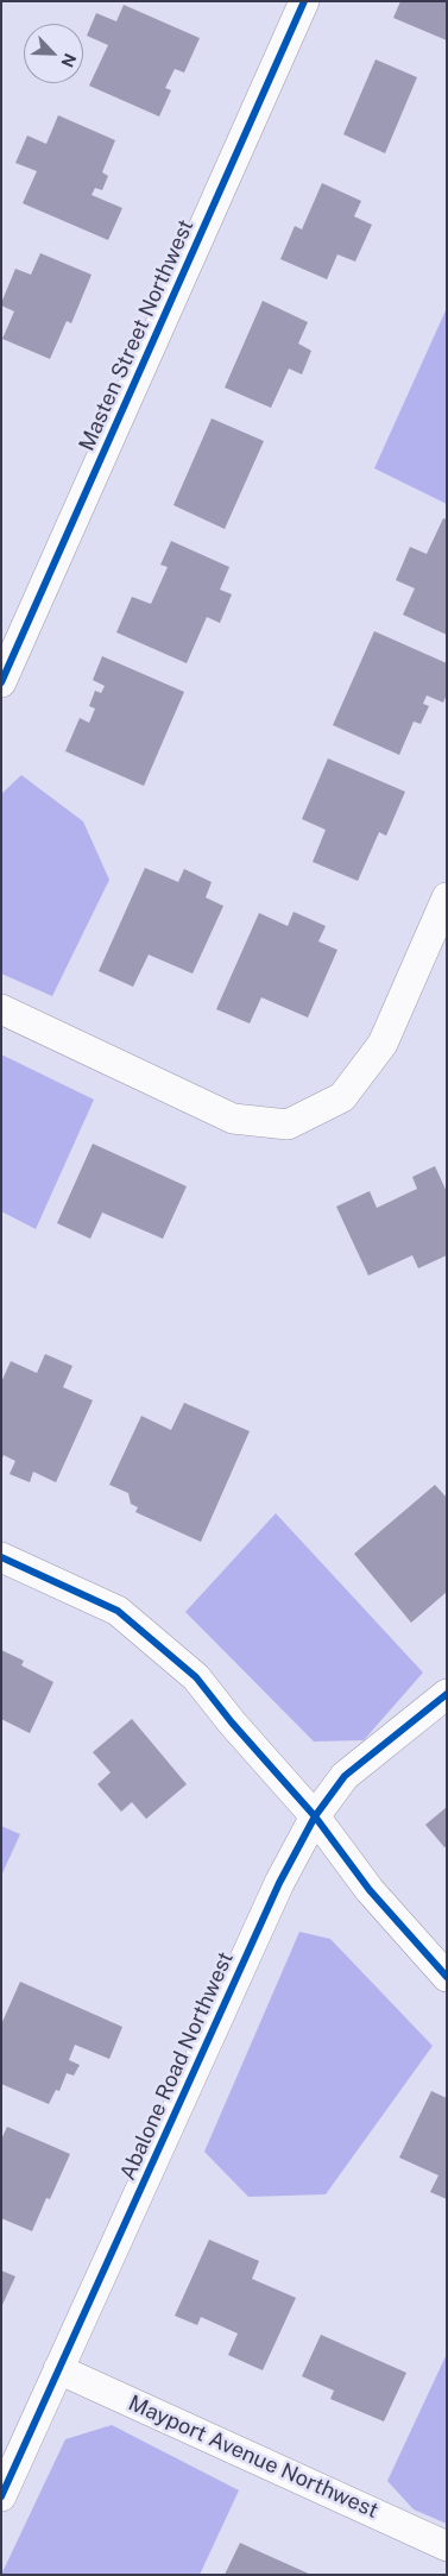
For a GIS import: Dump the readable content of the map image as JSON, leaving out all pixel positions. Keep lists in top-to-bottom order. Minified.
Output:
{"streets":{"street":["Masten Street Northwest","Abalone Road Northwest","Mayport Avenue Northwest"]},"crossings":[["Abalone Road Northwest","Mayport Avenue Northwest"]],"north":"bottom right"}
